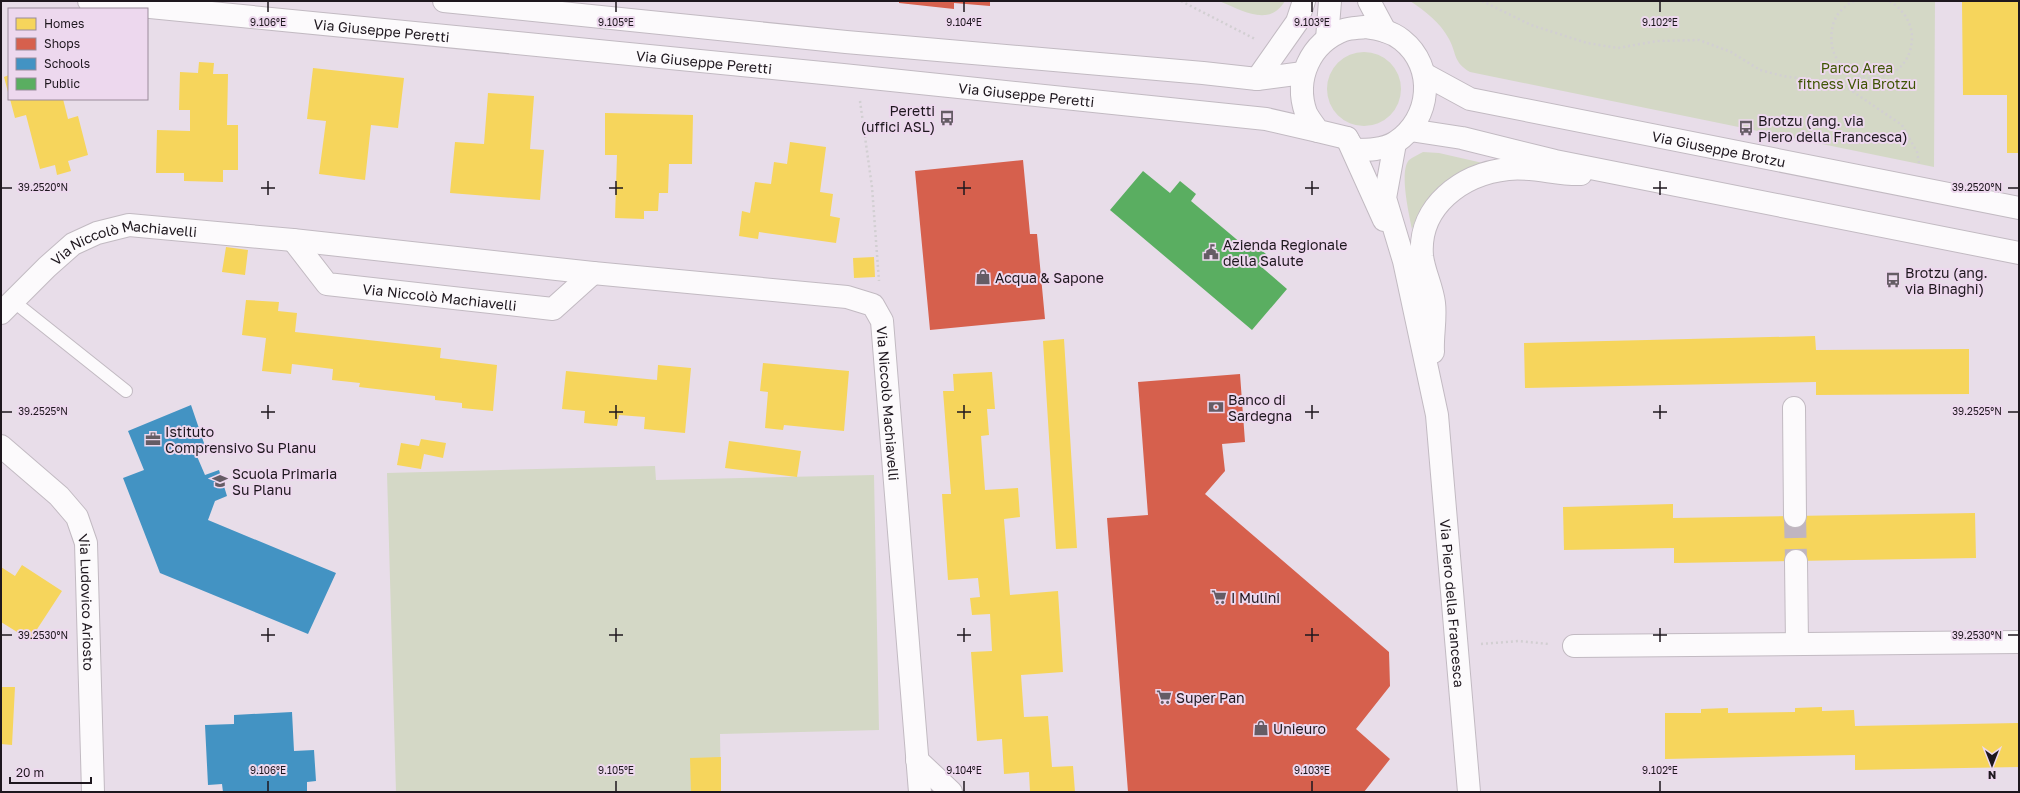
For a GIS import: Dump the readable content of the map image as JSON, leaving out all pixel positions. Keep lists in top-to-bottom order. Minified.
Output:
{"streets":{"street":["Via Giuseppe Peretti","Via Giuseppe Brotzu","Via Niccolò Machiavelli","Via Ludovico Ariosto","Via Piero della Francesca"]},"crossings":[["Via Giuseppe Peretti","Via Giuseppe Brotzu"],["Via Giuseppe Peretti","Via Piero della Francesca"],["Via Giuseppe Brotzu","Via Piero della Francesca"]],"parks":["Parco Area fitness Via Brotzu"],"places":{"bus stop":["Peretti (uffici ASL)","Brotzu (ang. via Piero della Francesca)","Brotzu (ang. via Binaghi)"],"public building":["Azienda Regionale della Salute"],"shop":["Acqua & Sapone","Unieuro"],"bank":["Banco di Sardegna"],"office":["Istituto Comprensivo Su Planu"],"school or university":["Scuola Primaria Su Planu"],"supermarket":["I Mulini","Super Pan"]},"legend":["Homes","Shops","Schools","Public"],"scale_bar":"20 m","north":"bottom","coordinates":["9.106°E","9.105°E","9.104°E","9.103°E","9.102°E","39.2520°N","39.2525°N","39.2530°N"]}
